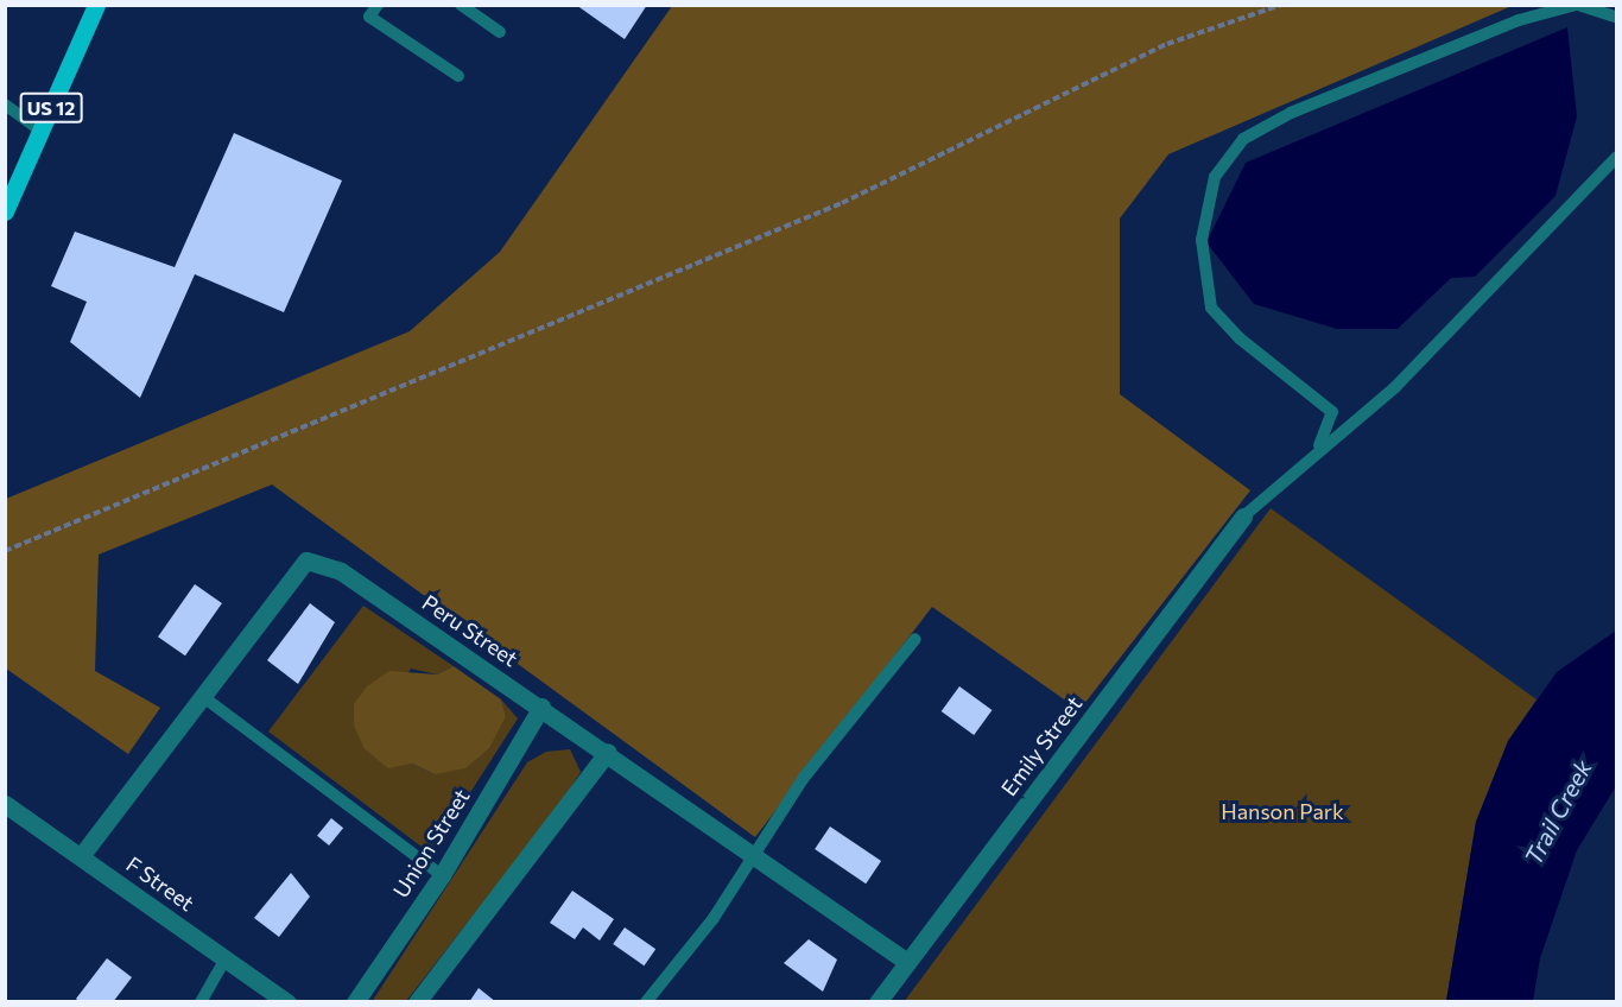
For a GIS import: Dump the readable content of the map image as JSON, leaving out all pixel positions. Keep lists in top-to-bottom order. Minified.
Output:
{"streets":{"main road":["US 12"],"street":["Peru Street","Emily Street","Union Street","F Street"]},"crossings":[["Peru Street","Emily Street"],["Peru Street","Union Street"],["Peru Street","F Street"]],"water":["Trail Creek"],"parks":["Hanson Park"]}
